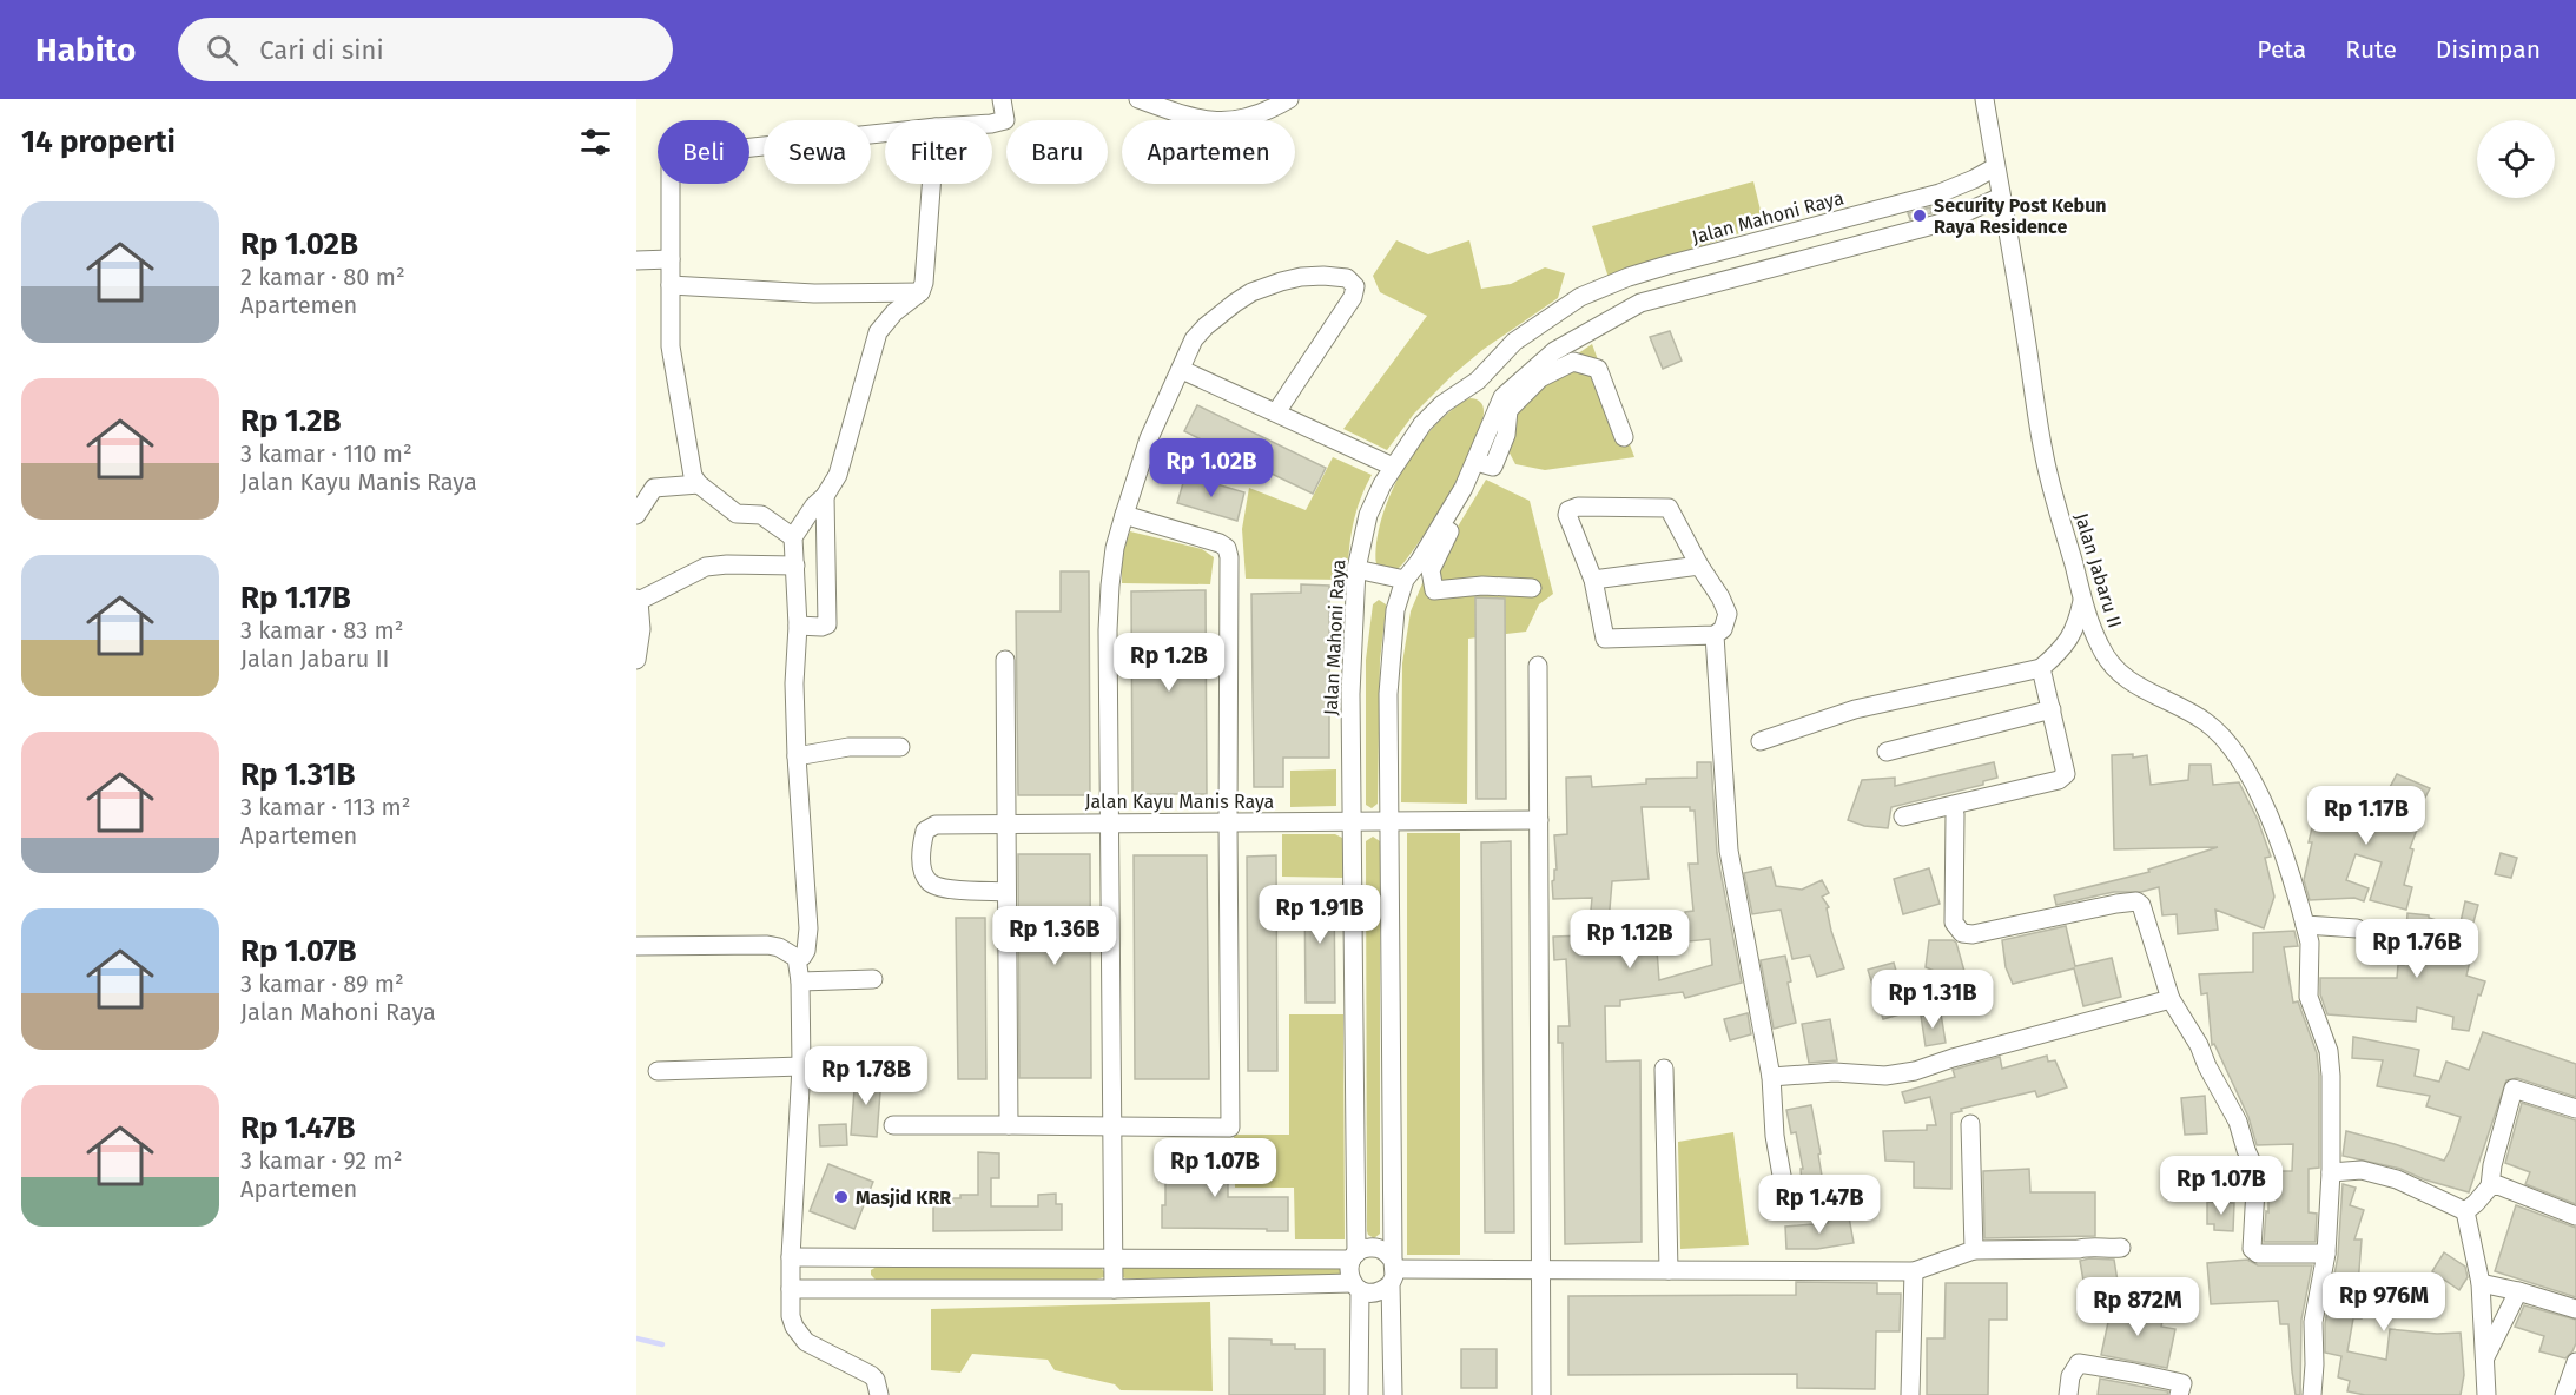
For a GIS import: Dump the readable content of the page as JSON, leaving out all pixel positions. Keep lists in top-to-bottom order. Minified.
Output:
{"streets":{"street":["Jalan Mahoni Raya","Jalan Jabaru II","Jalan Kayu Manis Raya"]},"crossings":[["Jalan Mahoni Raya","Jalan Jabaru II"],["Jalan Mahoni Raya","Jalan Kayu Manis Raya"]],"places":["Security Post Kebun Raya Residence","Masjid KRR"],"page":{"header":"Habito","search":"Cari di sini","nav":["Peta","Rute","Disimpan"],"heading":"14 properti","chip":["Beli","Sewa","Filter","Baru","Apartemen"],"list":[{"name":"Rp 1.02B","note":"2 kamar · 80 m² · Apartemen"},{"name":"Rp 1.2B","note":"3 kamar · 110 m² · Jalan Kayu Manis Raya"},{"name":"Rp 1.17B","note":"3 kamar · 83 m² · Jalan Jabaru II"},{"name":"Rp 1.31B","note":"3 kamar · 113 m² · Apartemen"},{"name":"Rp 1.07B","note":"3 kamar · 89 m² · Jalan Mahoni Raya"},{"name":"Rp 1.47B","note":"3 kamar · 92 m² · Apartemen"}],"price":["Rp 1.02B","Rp 1.2B","Rp 1.17B","Rp 1.91B","Rp 1.36B","Rp 1.12B","Rp 1.76B","Rp 1.31B","Rp 1.78B","Rp 1.07B","Rp 1.07B","Rp 1.47B","Rp 976M","Rp 872M"]}}
